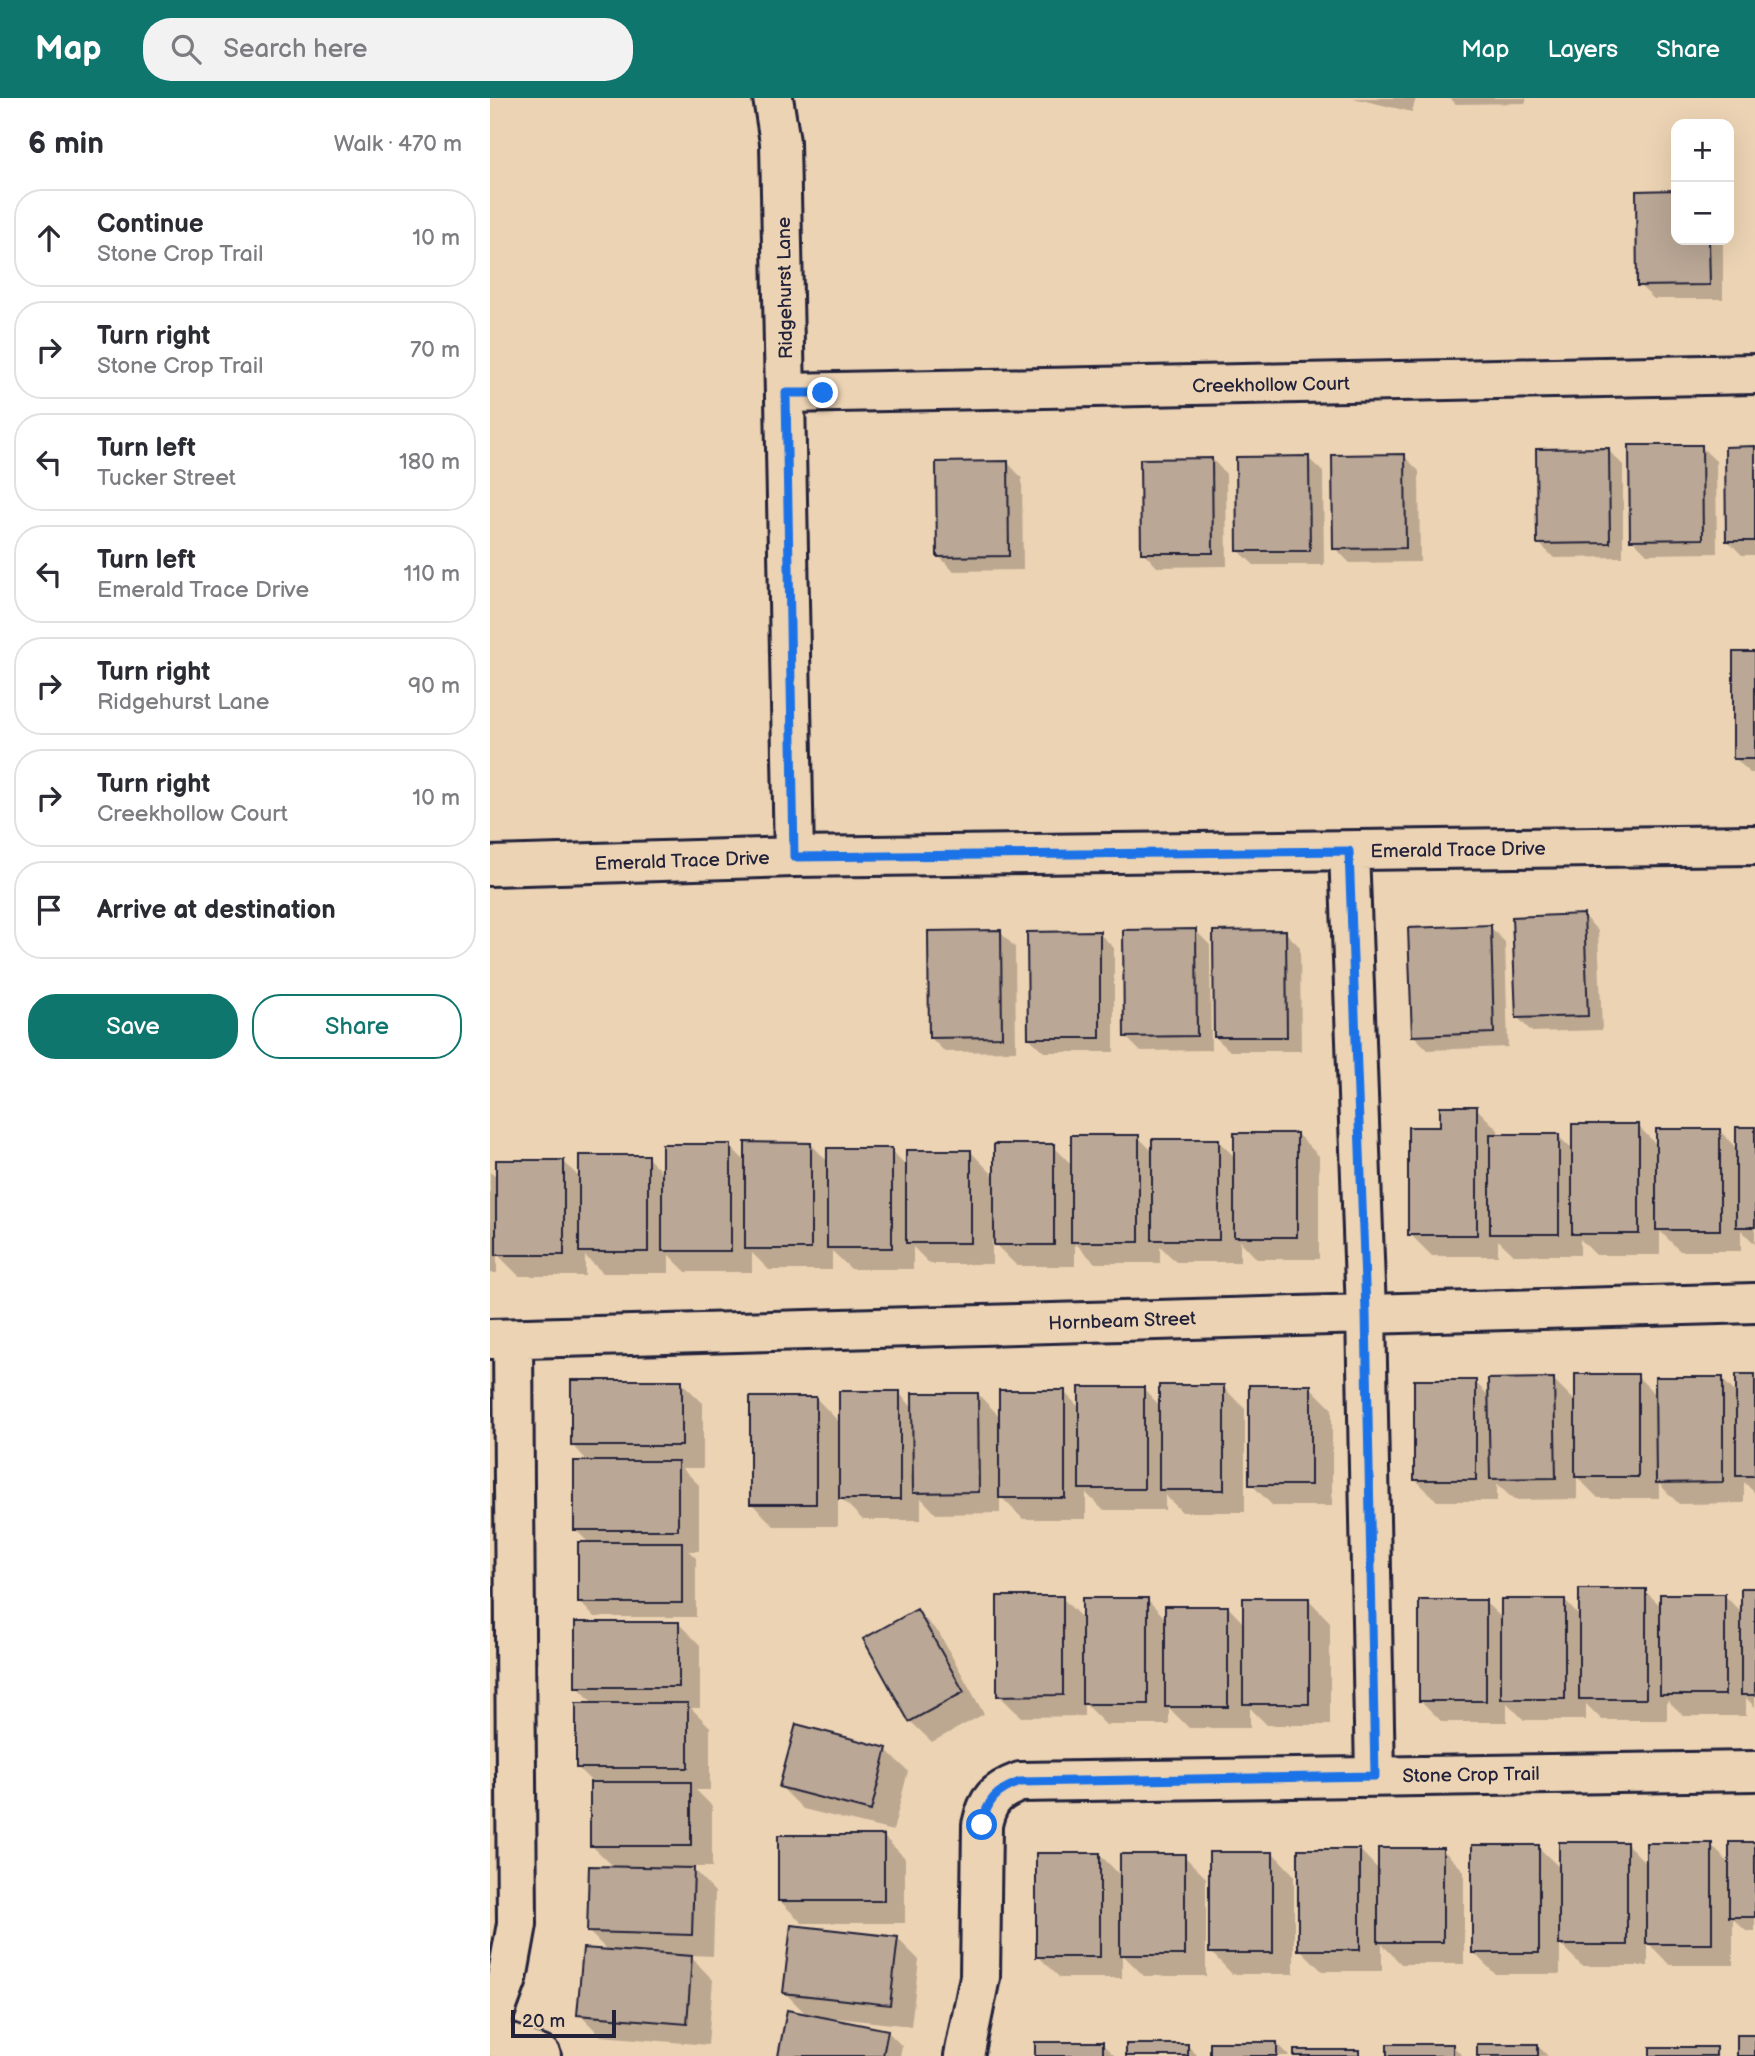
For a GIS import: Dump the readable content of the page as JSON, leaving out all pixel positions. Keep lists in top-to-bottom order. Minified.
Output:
{"streets":{"street":["Ridgehurst Lane","Creekhollow Court","Emerald Trace Drive","Hornbeam Street","Stone Crop Trail"]},"crossings":[["Ridgehurst Lane","Creekhollow Court"],["Ridgehurst Lane","Emerald Trace Drive"]],"scale_bar":"20 m","page":{"header":"Map","search":"Search here","nav":["Map","Layers","Share"],"heading":["6 min","Walk · 470 m"],"map_buttons":["+","−"],"list":[["Continue","Stone Crop Trail","10 m"],["Turn right","Stone Crop Trail","70 m"],["Turn left","Tucker Street","180 m"],["Turn left","Emerald Trace Drive","110 m"],["Turn right","Ridgehurst Lane","90 m"],["Turn right","Creekhollow Court","10 m"],"Arrive at destination"],"buttons":["Save","Share"],"scale":"20 m"}}
